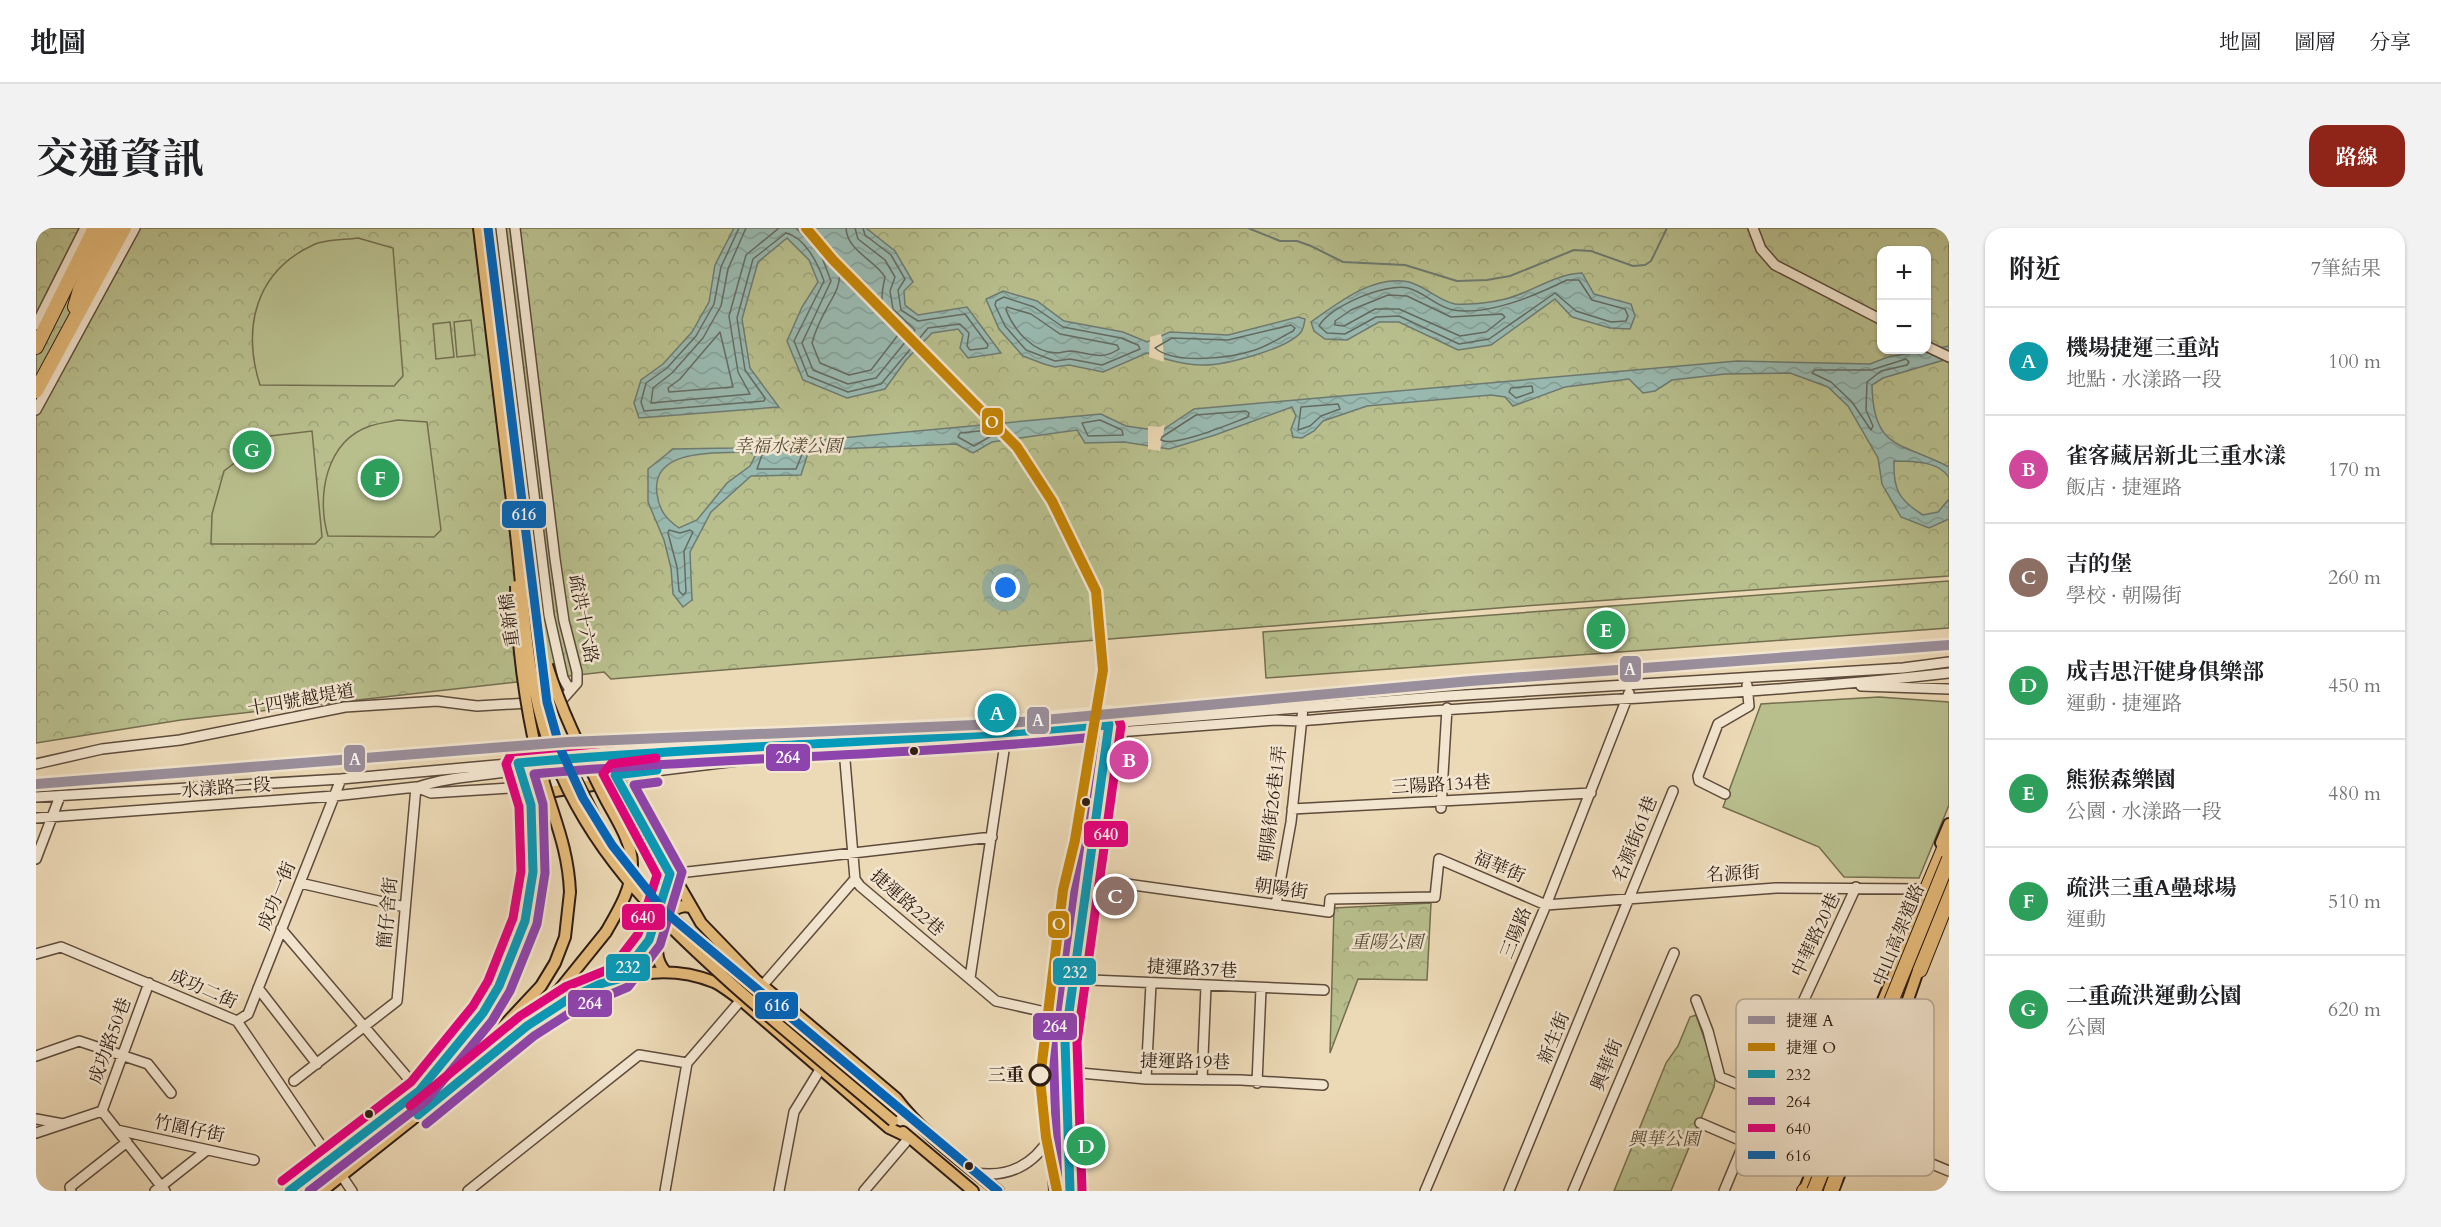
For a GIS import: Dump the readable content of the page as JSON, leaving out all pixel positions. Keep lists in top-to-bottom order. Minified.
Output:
{"streets":{"highway":["中山高架道路"],"main road":["重新橋"],"street":["疏洪十六路","十四號越堤道","三陽路134巷","水漾路一段","朝陽街26巷1弄","名源街61巷","福華街","名源街","朝陽街","成功一街","捷運路22巷","簡仔舍街","三陽路","中華路20巷","捷運路37巷","成功二街","新生街","成功路50巷","捷運路19巷","興華街","竹圍仔街"]},"crossings":[["疏洪十六路","十四號越堤道"],["三陽路134巷","朝陽街26巷1弄"],["三陽路134巷","三陽路"],["水漾路一段","朝陽街26巷1弄"],["水漾路一段","成功一街"],["水漾路一段","捷運路22巷"],["水漾路一段","簡仔舍街"],["水漾路一段","三陽路"],["朝陽街26巷1弄","朝陽街"],["名源街61巷","名源街"],["名源街61巷","新生街"],["福華街","名源街"],["福華街","朝陽街"],["福華街","三陽路"],["名源街","三陽路"],["名源街","中華路20巷"],["名源街","新生街"],["成功一街","成功二街"],["成功二街","成功路50巷"],["成功路50巷","竹圍仔街"]],"parks":["幸福水漾公園","重陽公園","興華公園"],"places":["三重"],"lines":["metro line O","transit line 616","metro line A","transit line 640","transit line 232","transit line 264"],"legend":["捷運 A","捷運 O","232","264","640","616"],"page":{"header":"地圖","nav":["地圖","圖層","分享"],"title":"交通資訊","buttons":"路線","heading":["附近","7筆結果"],"map_buttons":["+","−"],"list":[{"mark":"A","name":"機場捷運三重站","note":"地點 · 水漾路一段","value":"100 m"},{"mark":"B","name":"雀客藏居新北三重水漾","note":"飯店 · 捷運路","value":"170 m"},{"mark":"C","name":"吉的堡","note":"學校 · 朝陽街","value":"260 m"},{"mark":"D","name":"成吉思汗健身俱樂部","note":"運動 · 捷運路","value":"450 m"},{"mark":"E","name":"熊猴森樂園","note":"公園 · 水漾路一段","value":"480 m"},{"mark":"F","name":"疏洪三重A壘球場","note":"運動","value":"510 m"},{"mark":"G","name":"二重疏洪運動公園","note":"公園","value":"620 m"}],"pins":["G","F","E","A","B","C","D"]}}
